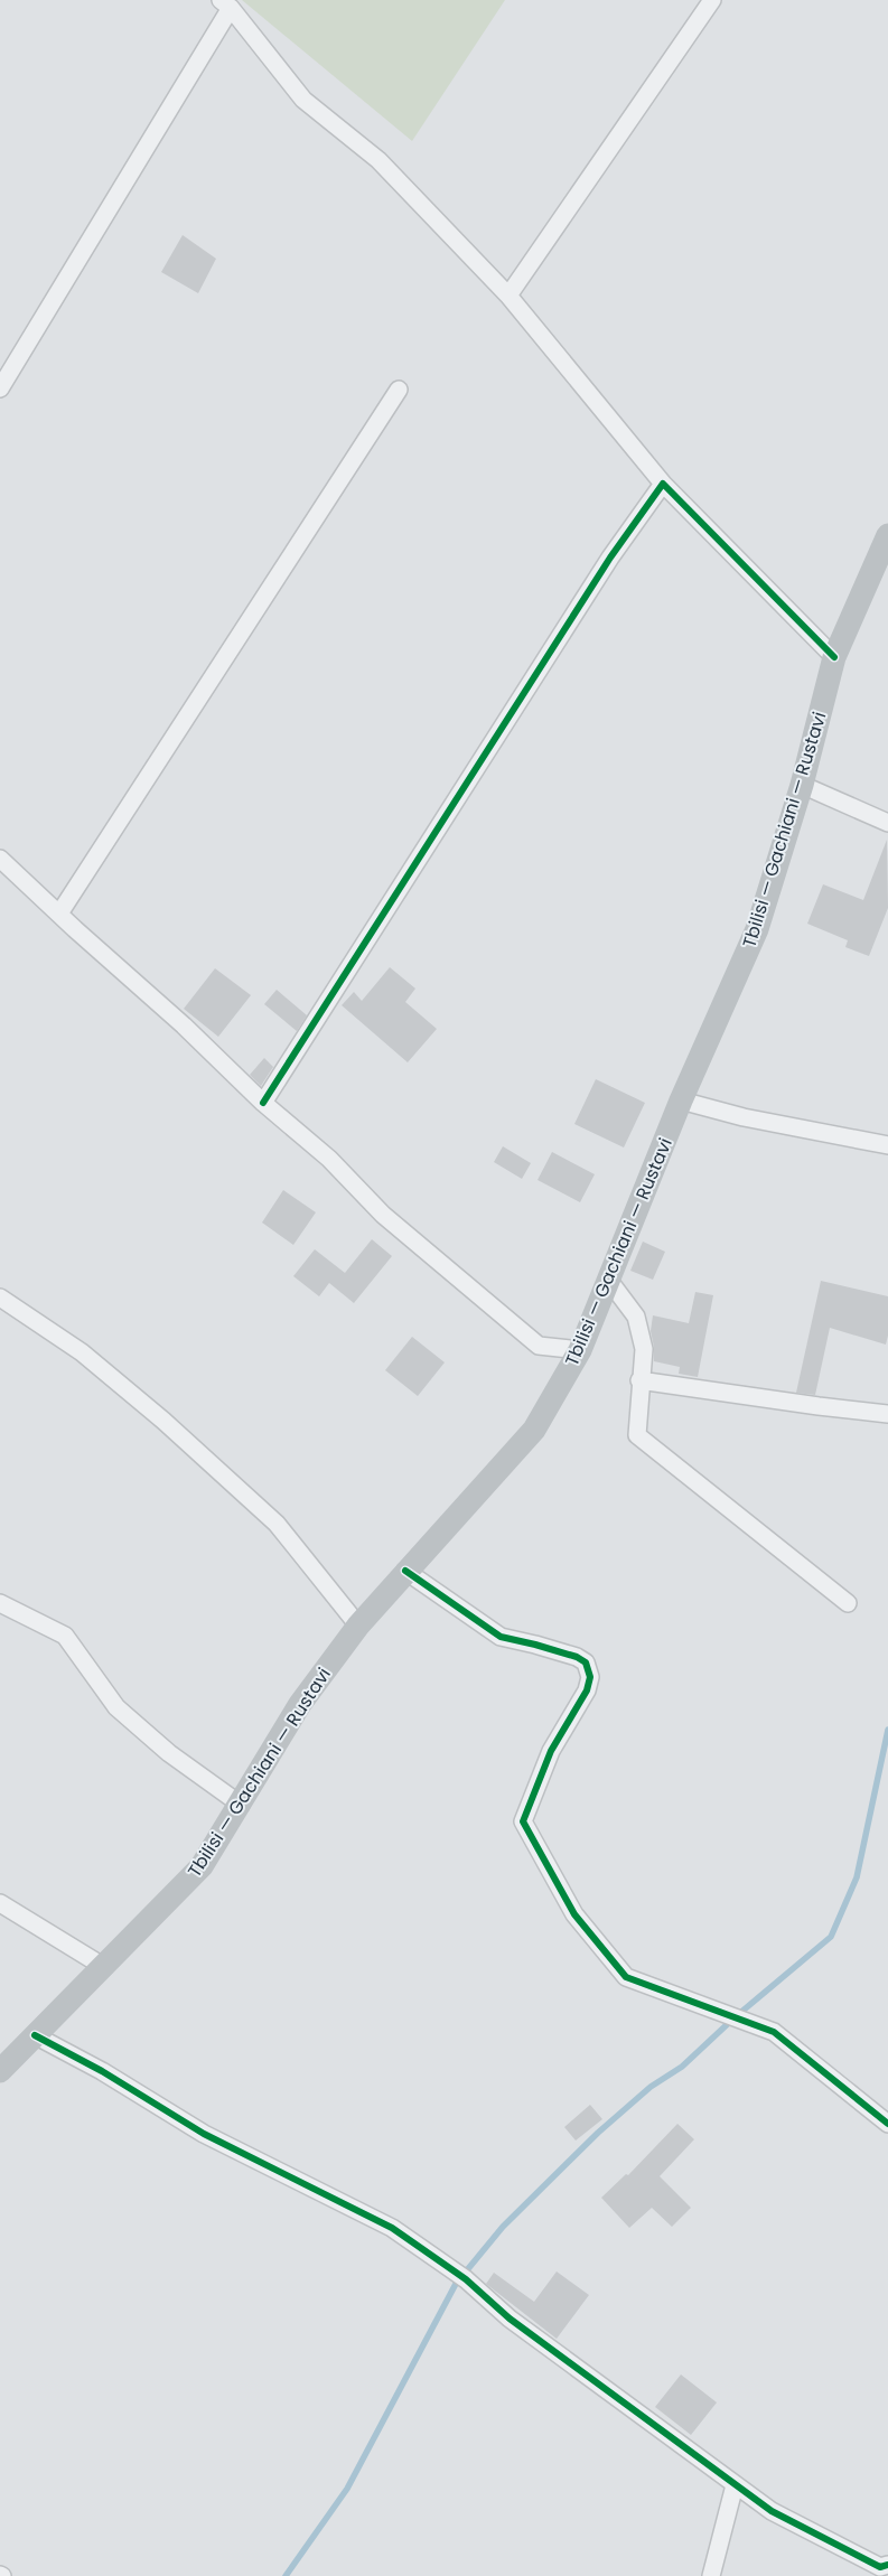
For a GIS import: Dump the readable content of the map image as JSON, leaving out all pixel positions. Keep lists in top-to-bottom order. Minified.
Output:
{"streets":{"main road":["Tbilisi — Gachiani — Rustavi"]}}
